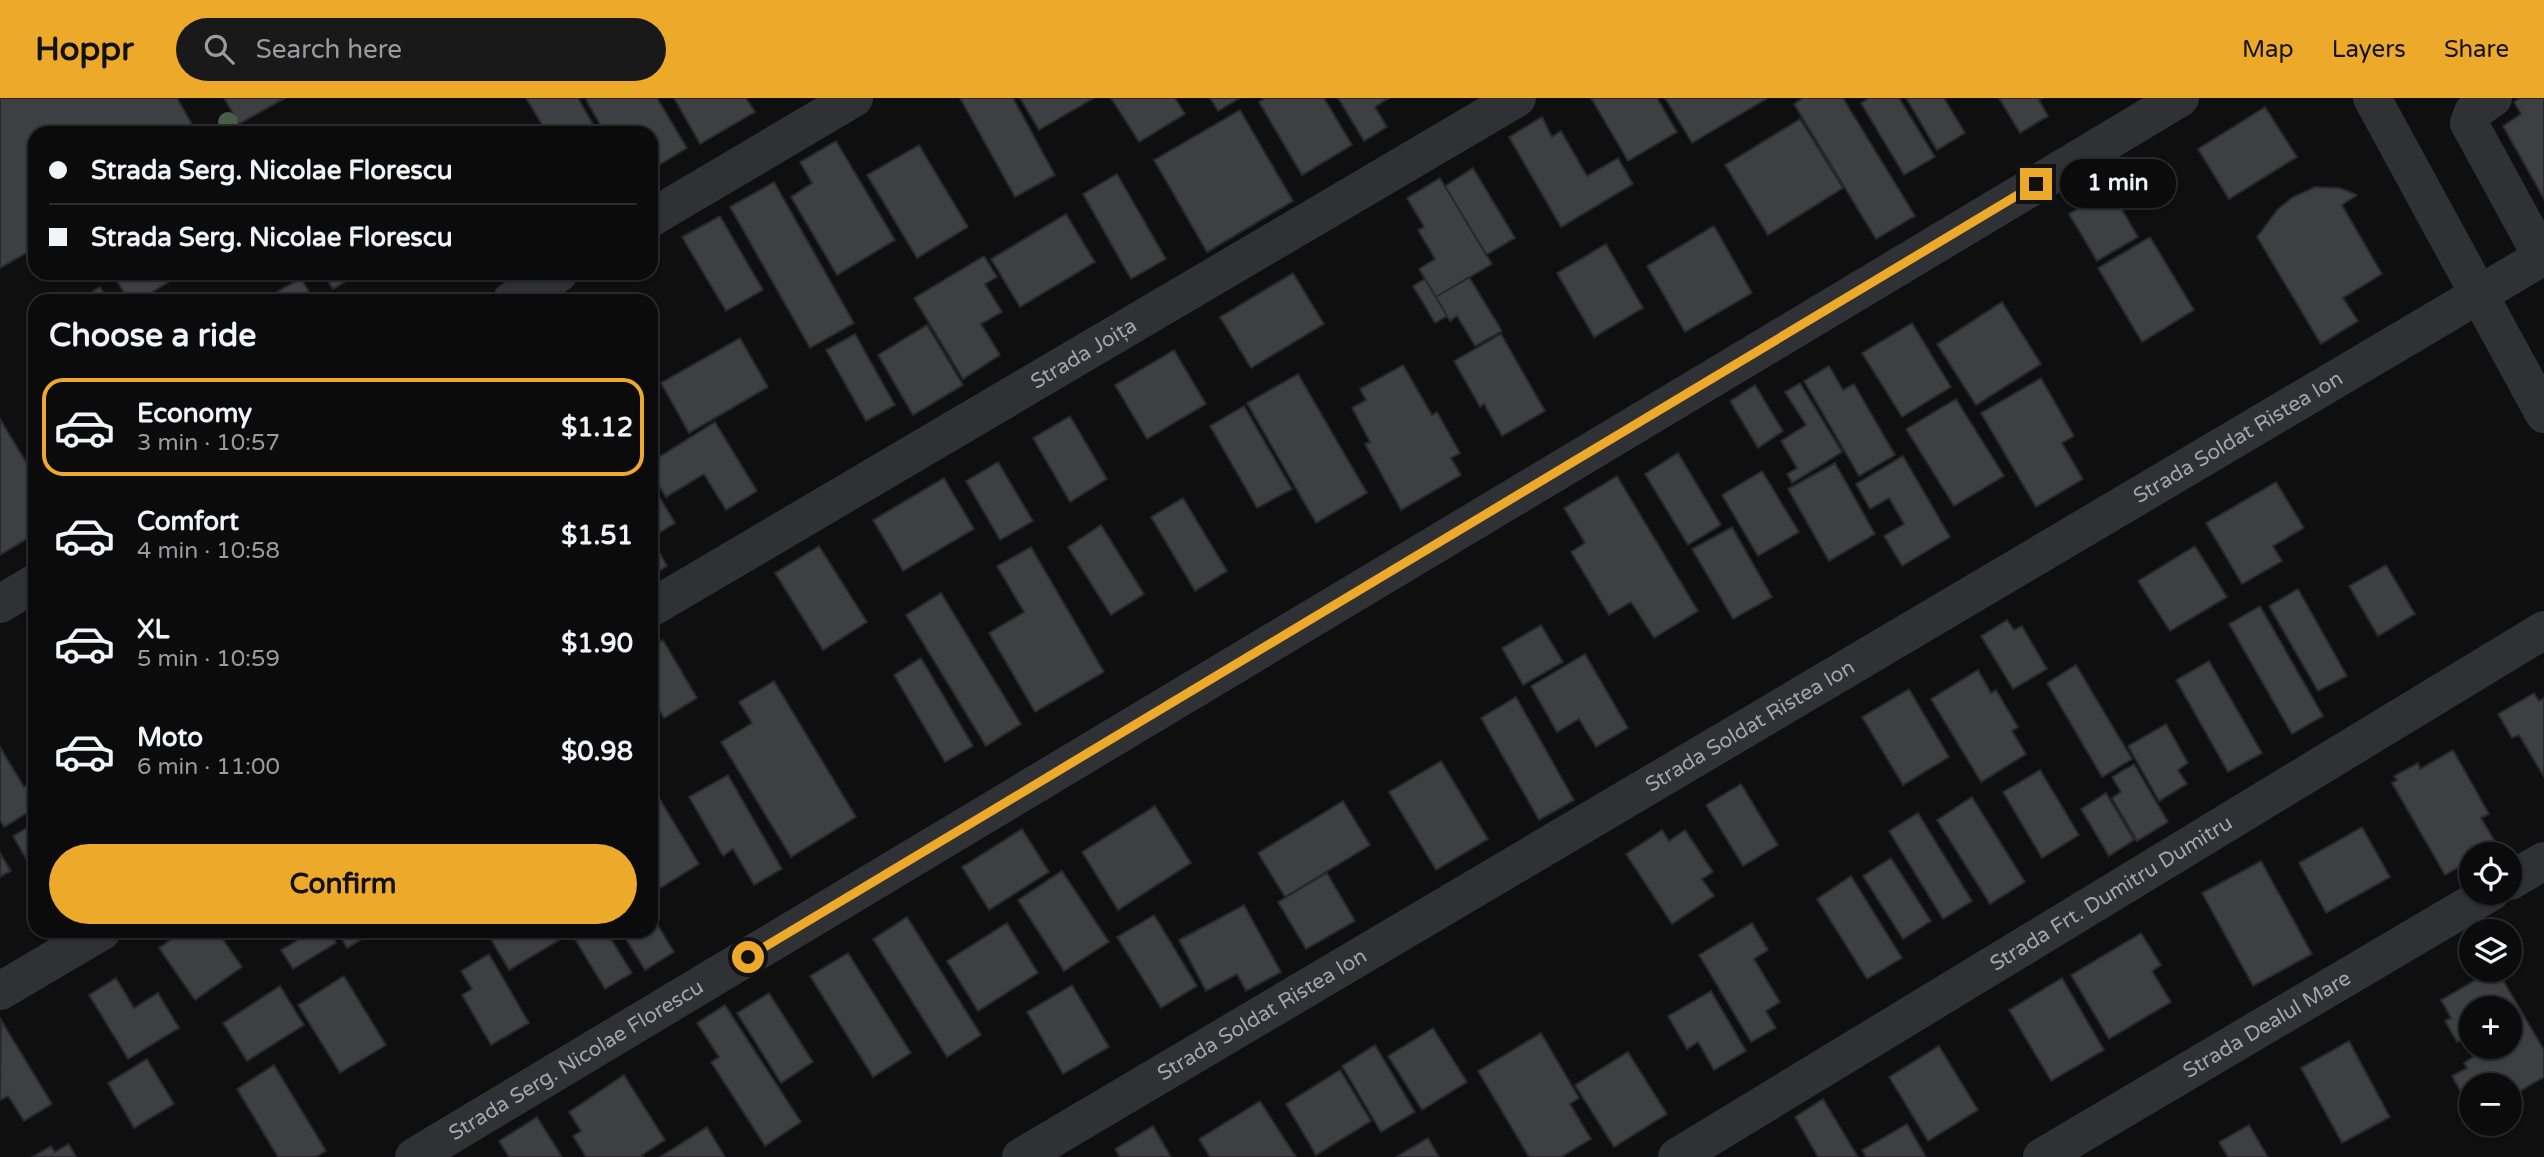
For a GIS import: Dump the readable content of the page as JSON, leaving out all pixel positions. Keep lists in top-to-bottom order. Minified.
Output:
{"streets":{"street":["Strada Joița","Strada Soldat Ristea Ion","Strada Frt. Dumitru Dumitru","Strada Dealul Mare","Strada Serg. Nicolae Florescu"]},"page":{"header":"Hoppr","search":"Search here","nav":["Map","Layers","Share"],"banner":["Strada Serg. Nicolae Florescu","Strada Serg. Nicolae Florescu"],"bubble":"1 min","heading":"Choose a ride","list":[{"name":"Economy","note":"3 min · 10:57","value":"$1.12"},{"name":"Comfort","note":"4 min · 10:58","value":"$1.51"},{"name":"XL","note":"5 min · 10:59","value":"$1.90"},{"name":"Moto","note":"6 min · 11:00","value":"$0.98"}],"buttons":"Confirm","map_buttons":["+","−"]}}
